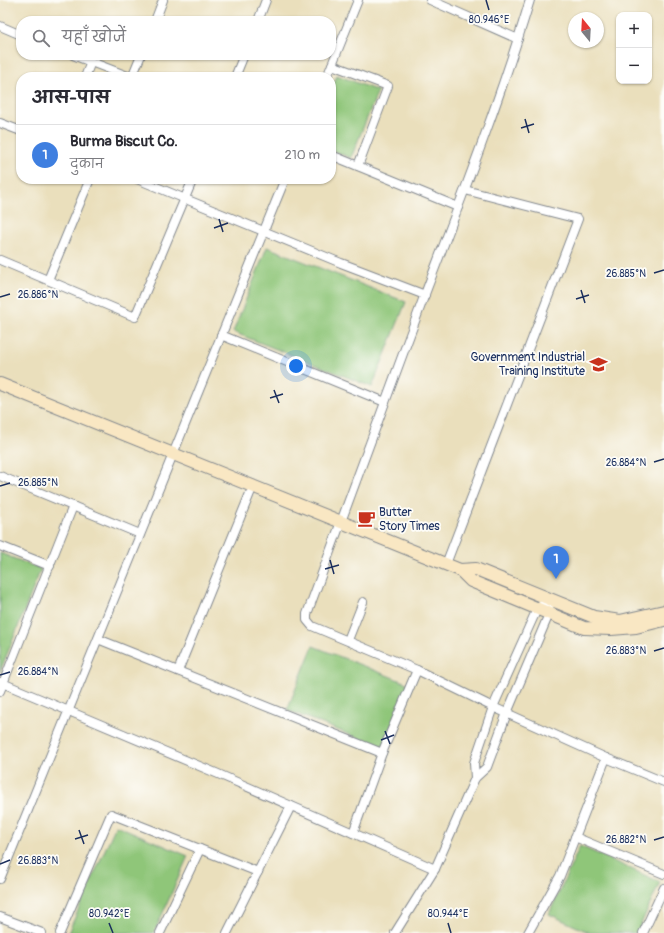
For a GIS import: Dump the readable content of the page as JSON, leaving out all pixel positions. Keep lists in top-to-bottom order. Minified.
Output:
{"places":{"school or university":["Government Industrial Training Institute"],"cafe":["Butter Story Times"]},"north":"top","page":{"map_buttons":["+","−"],"search":"यहाँ खोजें","heading":"आस-पास","list":[{"mark":"1","name":"Burma Biscut Co.","note":"दुकान","value":"210 m"}],"pins":"1"},"coordinates":["80.946°E","26.885°N","26.886°N","26.884°N","26.883°N","26.882°N","80.942°E","80.944°E"]}
